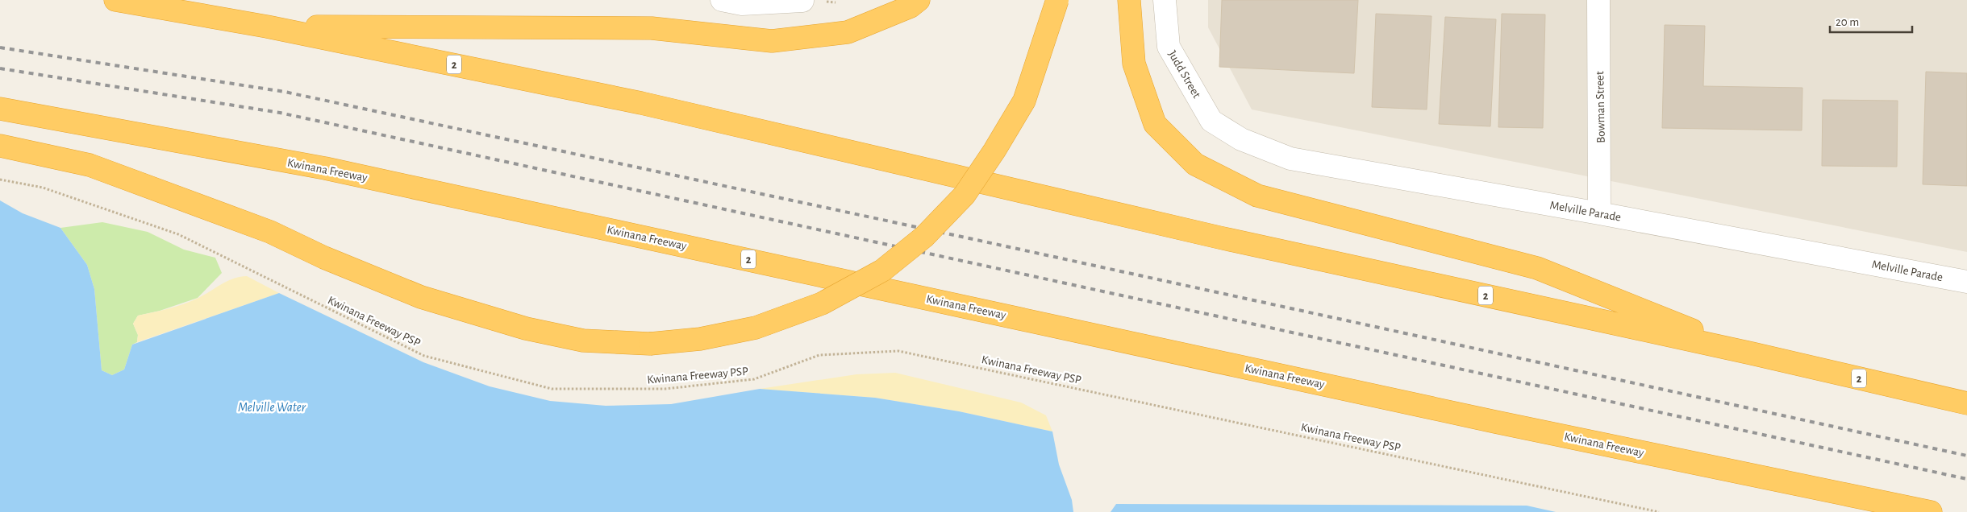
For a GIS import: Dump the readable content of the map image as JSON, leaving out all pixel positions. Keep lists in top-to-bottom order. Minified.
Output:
{"streets":{"highway":["2","Kwinana Freeway"],"street":["Judd Street","Bowman Street","Melville Parade"],"path":["Kwinana Freeway PSP"]},"crossings":[["Judd Street","Melville Parade"],["Bowman Street","Melville Parade"]],"water":["Melville Water"],"scale_bar":"20 m"}
